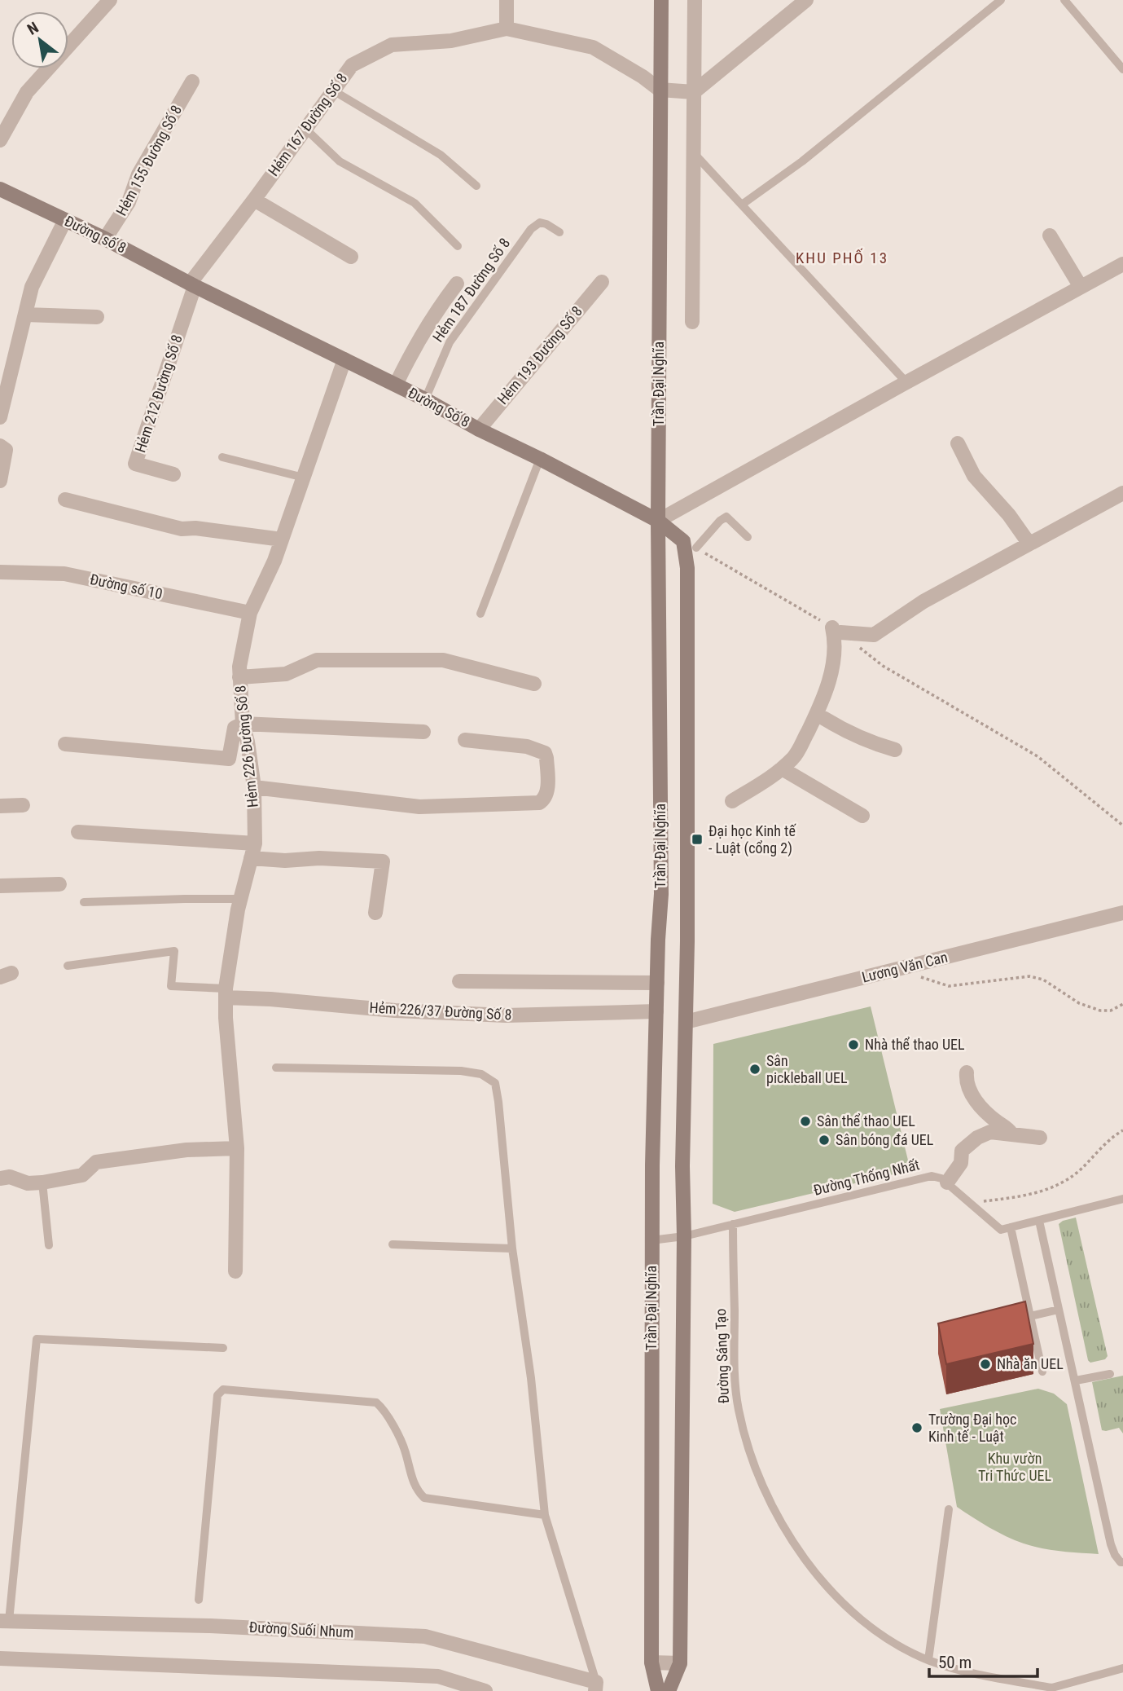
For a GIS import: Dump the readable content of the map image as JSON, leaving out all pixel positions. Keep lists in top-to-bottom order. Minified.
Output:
{"streets":{"street":["Hẻm 167 Đường Số 8","Hẻm 155 Đường Số 8","Đường số 8","Hẻm 193 Đường Số 8","Trần Đại Nghĩa","Hẻm 212 Đường Số 8","Đường Số 8","Đường số 10","Hẻm 226 Đường Số 8","Lương Văn Can","Hẻm 226/37 Đường Số 8","Đường Suối Nhum"],"lane":["Hẻm 187 Đường Số 8","Đường Thống Nhất","Đường Sáng Tạo"]},"crossings":[["Hẻm 167 Đường Số 8","Đường số 8"],["Hẻm 167 Đường Số 8","Trần Đại Nghĩa"],["Hẻm 167 Đường Số 8","Hẻm 212 Đường Số 8"],["Hẻm 167 Đường Số 8","Đường Số 8"],["Hẻm 155 Đường Số 8","Đường số 8"],["Đường số 8","Hẻm 212 Đường Số 8"],["Đường số 8","Đường Số 8"],["Hẻm 187 Đường Số 8","Đường Số 8"],["Hẻm 193 Đường Số 8","Đường Số 8"],["Trần Đại Nghĩa","Đường Số 8"],["Trần Đại Nghĩa","Lương Văn Can"],["Trần Đại Nghĩa","Hẻm 226/37 Đường Số 8"],["Trần Đại Nghĩa","Đường Thống Nhất"],["Hẻm 212 Đường Số 8","Đường Số 8"],["Đường Số 8","Hẻm 226 Đường Số 8"],["Đường số 10","Hẻm 226 Đường Số 8"],["Hẻm 226 Đường Số 8","Hẻm 226/37 Đường Số 8"],["Đường Thống Nhất","Đường Sáng Tạo"]],"districts":["KHU PHỐ 13"],"parks":["Khu vườn Tri Thức UEL"],"places":{"transit":["Đại học Kinh tế - Luật (cổng 2)"],"other":["Nhà thể thao UEL","Sân pickleball UEL","Sân thể thao UEL","Sân bóng đá UEL","Nhà ăn UEL","Trường Đại học Kinh tế - Luật"]},"scale_bar":"50 m","north":"top left"}
